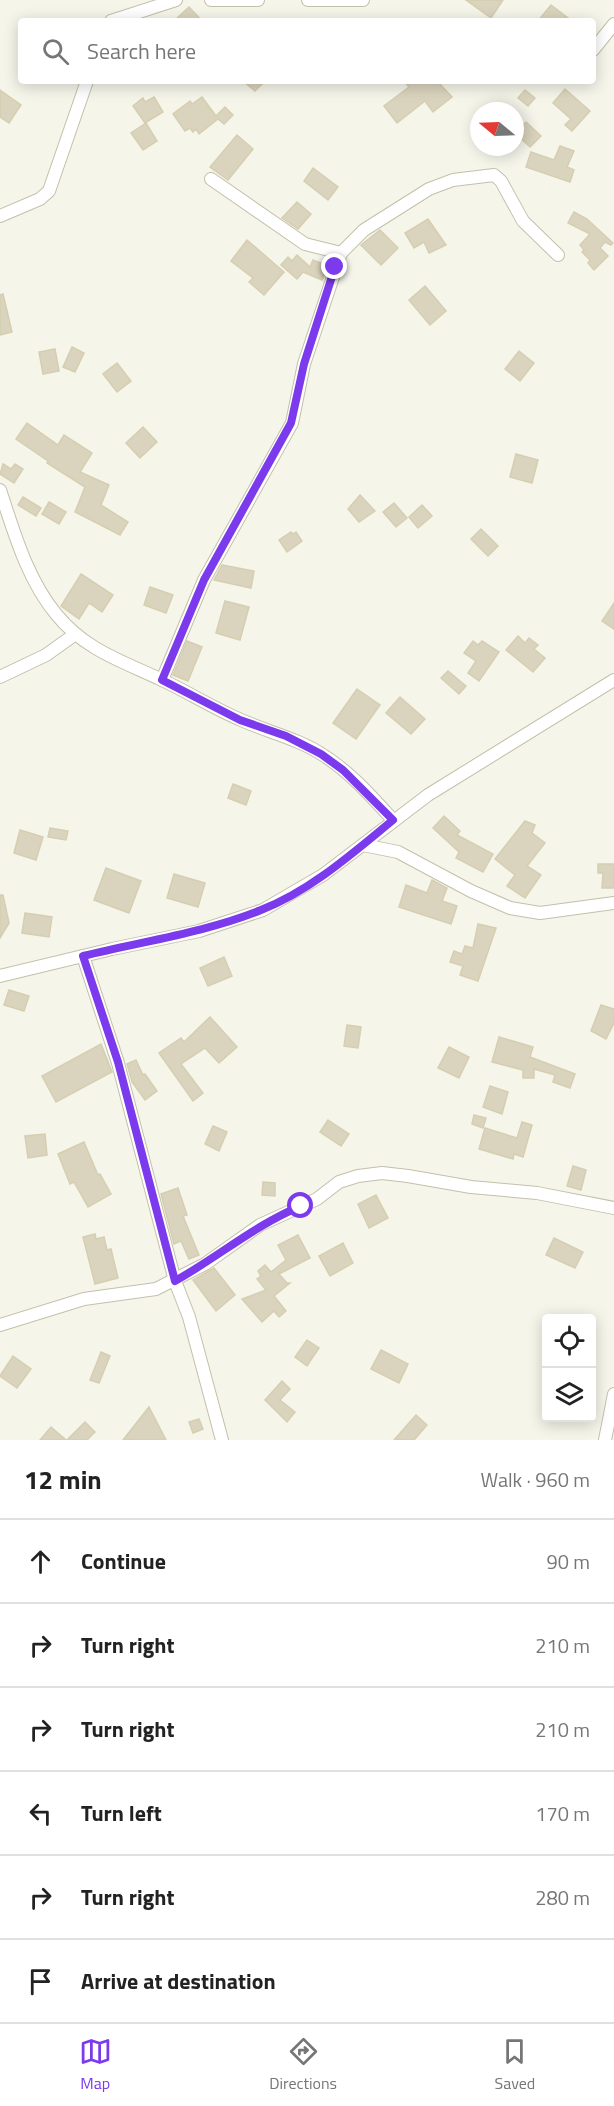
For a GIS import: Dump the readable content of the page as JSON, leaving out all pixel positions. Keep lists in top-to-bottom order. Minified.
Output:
{"north":"left","page":{"search":"Search here","heading":["12 min","Walk · 960 m"],"list":[["Continue","90 m"],["Turn right","210 m"],["Turn right","210 m"],["Turn left","170 m"],["Turn right","280 m"],"Arrive at destination"],"nav":["Map","Directions","Saved"]}}
